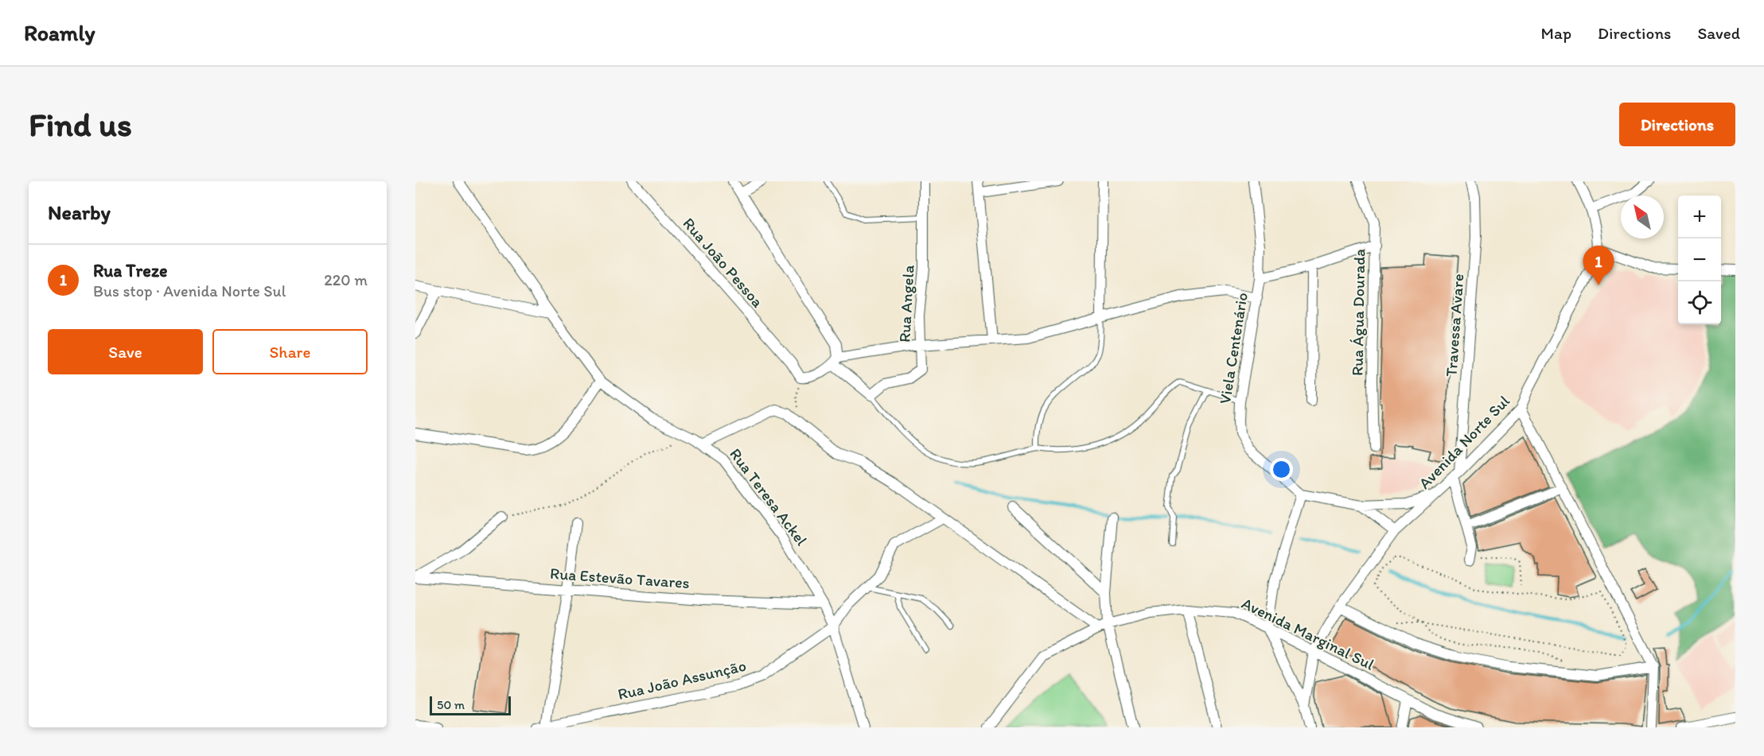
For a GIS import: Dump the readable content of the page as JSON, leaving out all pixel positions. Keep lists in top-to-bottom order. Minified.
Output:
{"streets":{"street":["Rua João Pessoa","Rua Angela","Rua Água Dourada","Travessa Avare","Viela Centenário","Avenida Norte Sul","Rua Teresa Ackel","Rua Estevão Tavares","Avenida Marginal Sul","Rua João Assunção"]},"crossings":[["Travessa Avare","Avenida Norte Sul"],["Avenida Norte Sul","Avenida Marginal Sul"],["Rua Teresa Ackel","Rua Estevão Tavares"],["Rua Teresa Ackel","Rua João Assunção"]],"scale_bar":"50 m","north":"top left","page":{"header":"Roamly","nav":["Map","Directions","Saved"],"buttons":["Directions",["Save","Share"]],"title":"Find us","heading":"Nearby","map_buttons":["+","−"],"list":[{"mark":"1","name":"Rua Treze","note":"Bus stop · Avenida Norte Sul","value":"220 m"}],"pins":"1","scale":"50 m"}}
